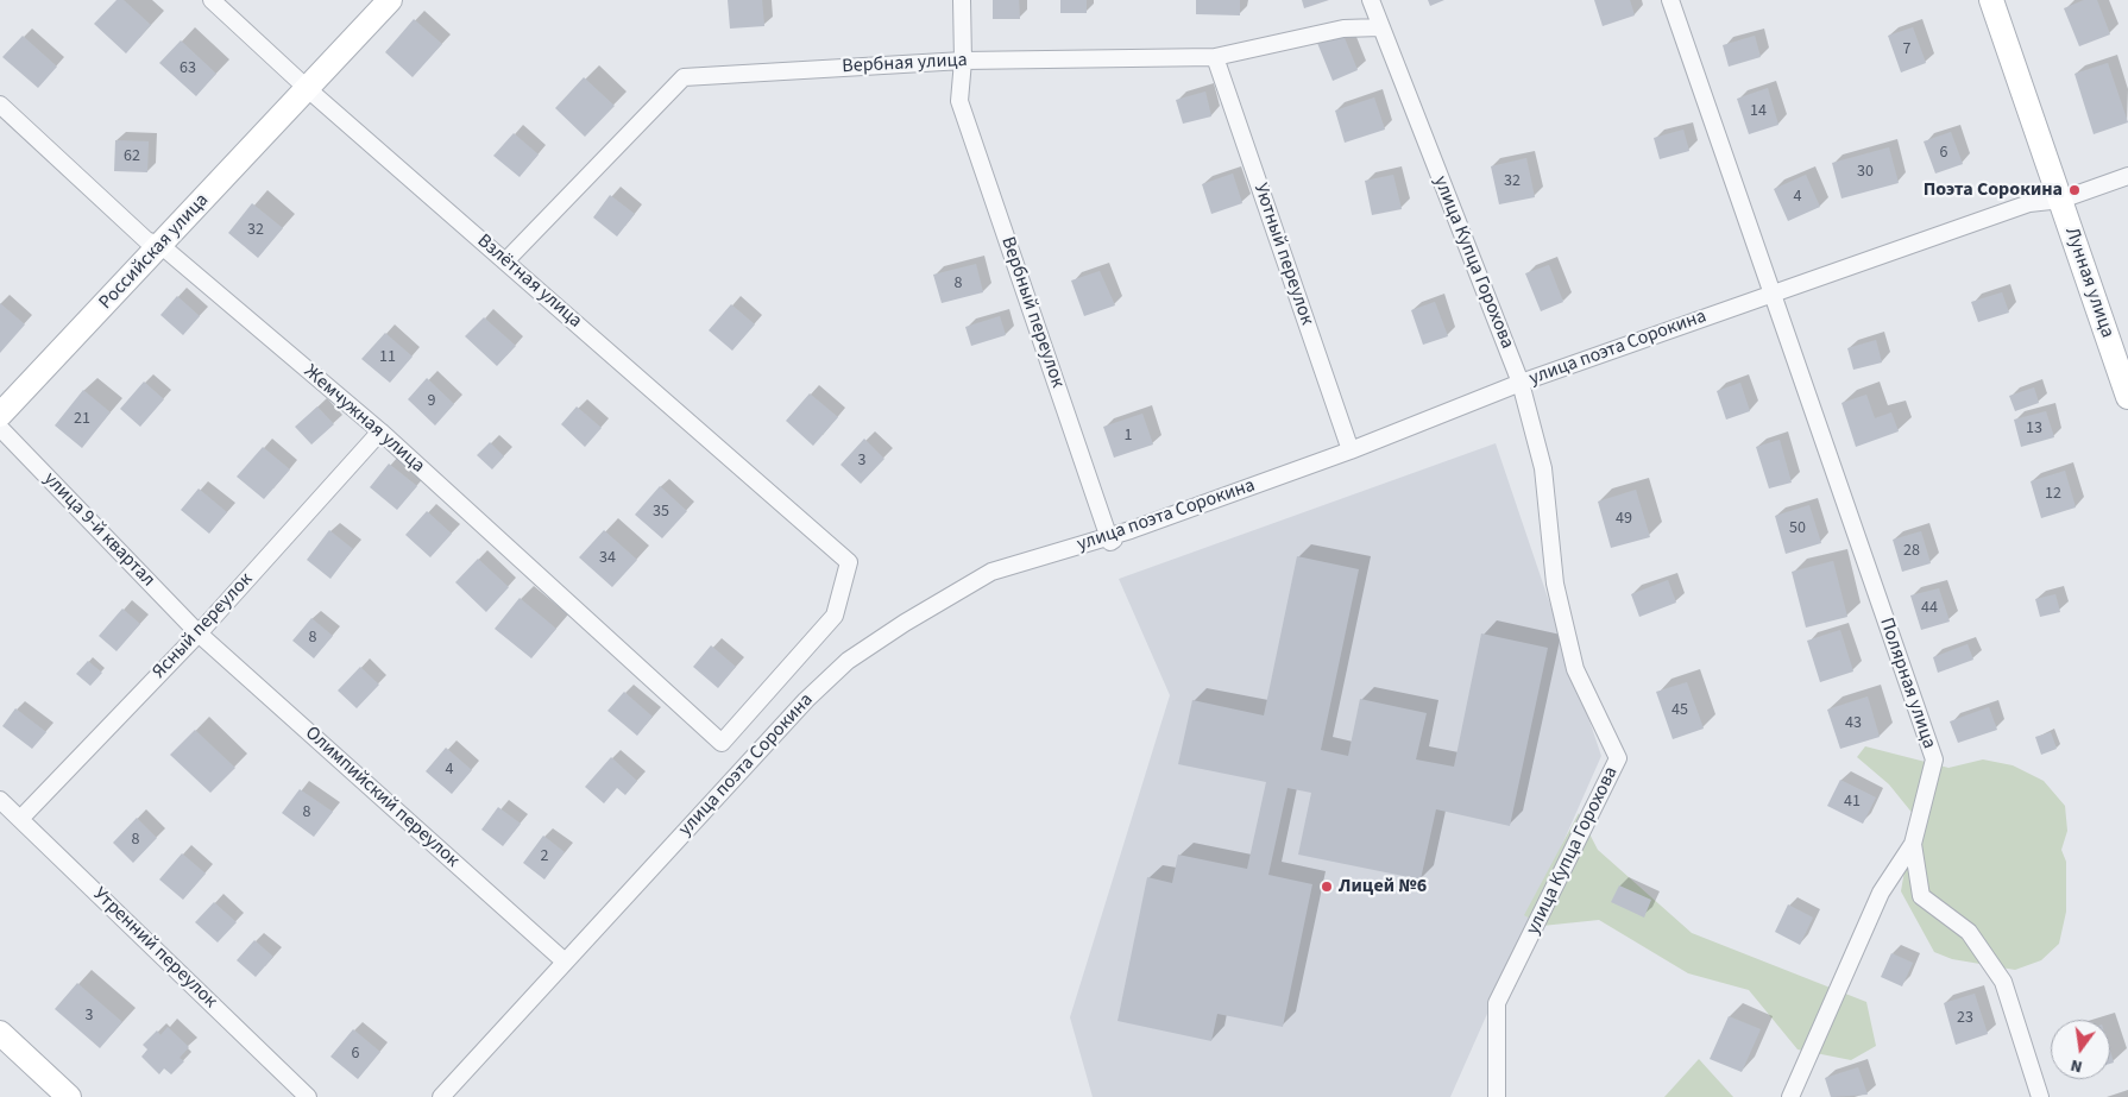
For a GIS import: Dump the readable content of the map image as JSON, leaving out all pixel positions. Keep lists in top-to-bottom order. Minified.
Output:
{"streets":{"street":["Вербная улица","Российская улица","Уютный переулок","улица Купца Горохова","Взлётная улица","Лунная улица","Вербный переулок","улица поэта Сорокина","Жемчужная улица","улица 9-й квартал","Ясный переулок","Полярная улица","Олимпийский переулок","Утренний переулок"]},"crossings":[["Вербная улица","Уютный переулок"],["Вербная улица","улица Купца Горохова"],["Вербная улица","Взлётная улица"],["Вербная улица","Вербный переулок"],["Российская улица","Взлётная улица"],["Российская улица","Жемчужная улица"],["Уютный переулок","улица поэта Сорокина"],["улица Купца Горохова","улица поэта Сорокина"],["Взлётная улица","Жемчужная улица"],["Лунная улица","улица поэта Сорокина"],["Вербный переулок","улица поэта Сорокина"],["улица поэта Сорокина","Полярная улица"],["улица поэта Сорокина","Олимпийский переулок"],["Жемчужная улица","Ясный переулок"],["улица 9-й квартал","Ясный переулок"],["улица 9-й квартал","Олимпийский переулок"],["Ясный переулок","Олимпийский переулок"],["Ясный переулок","Утренний переулок"]],"places":["Поэта Сорокина","Лицей №6"],"house_numbers":["7","63","14","6","62","30","32","4","32","8","11","9","21","13","1","3","12","35","49","50","28","34","44","8","45","43","4","41","8","8","2","3","23","6"],"north":"bottom"}
